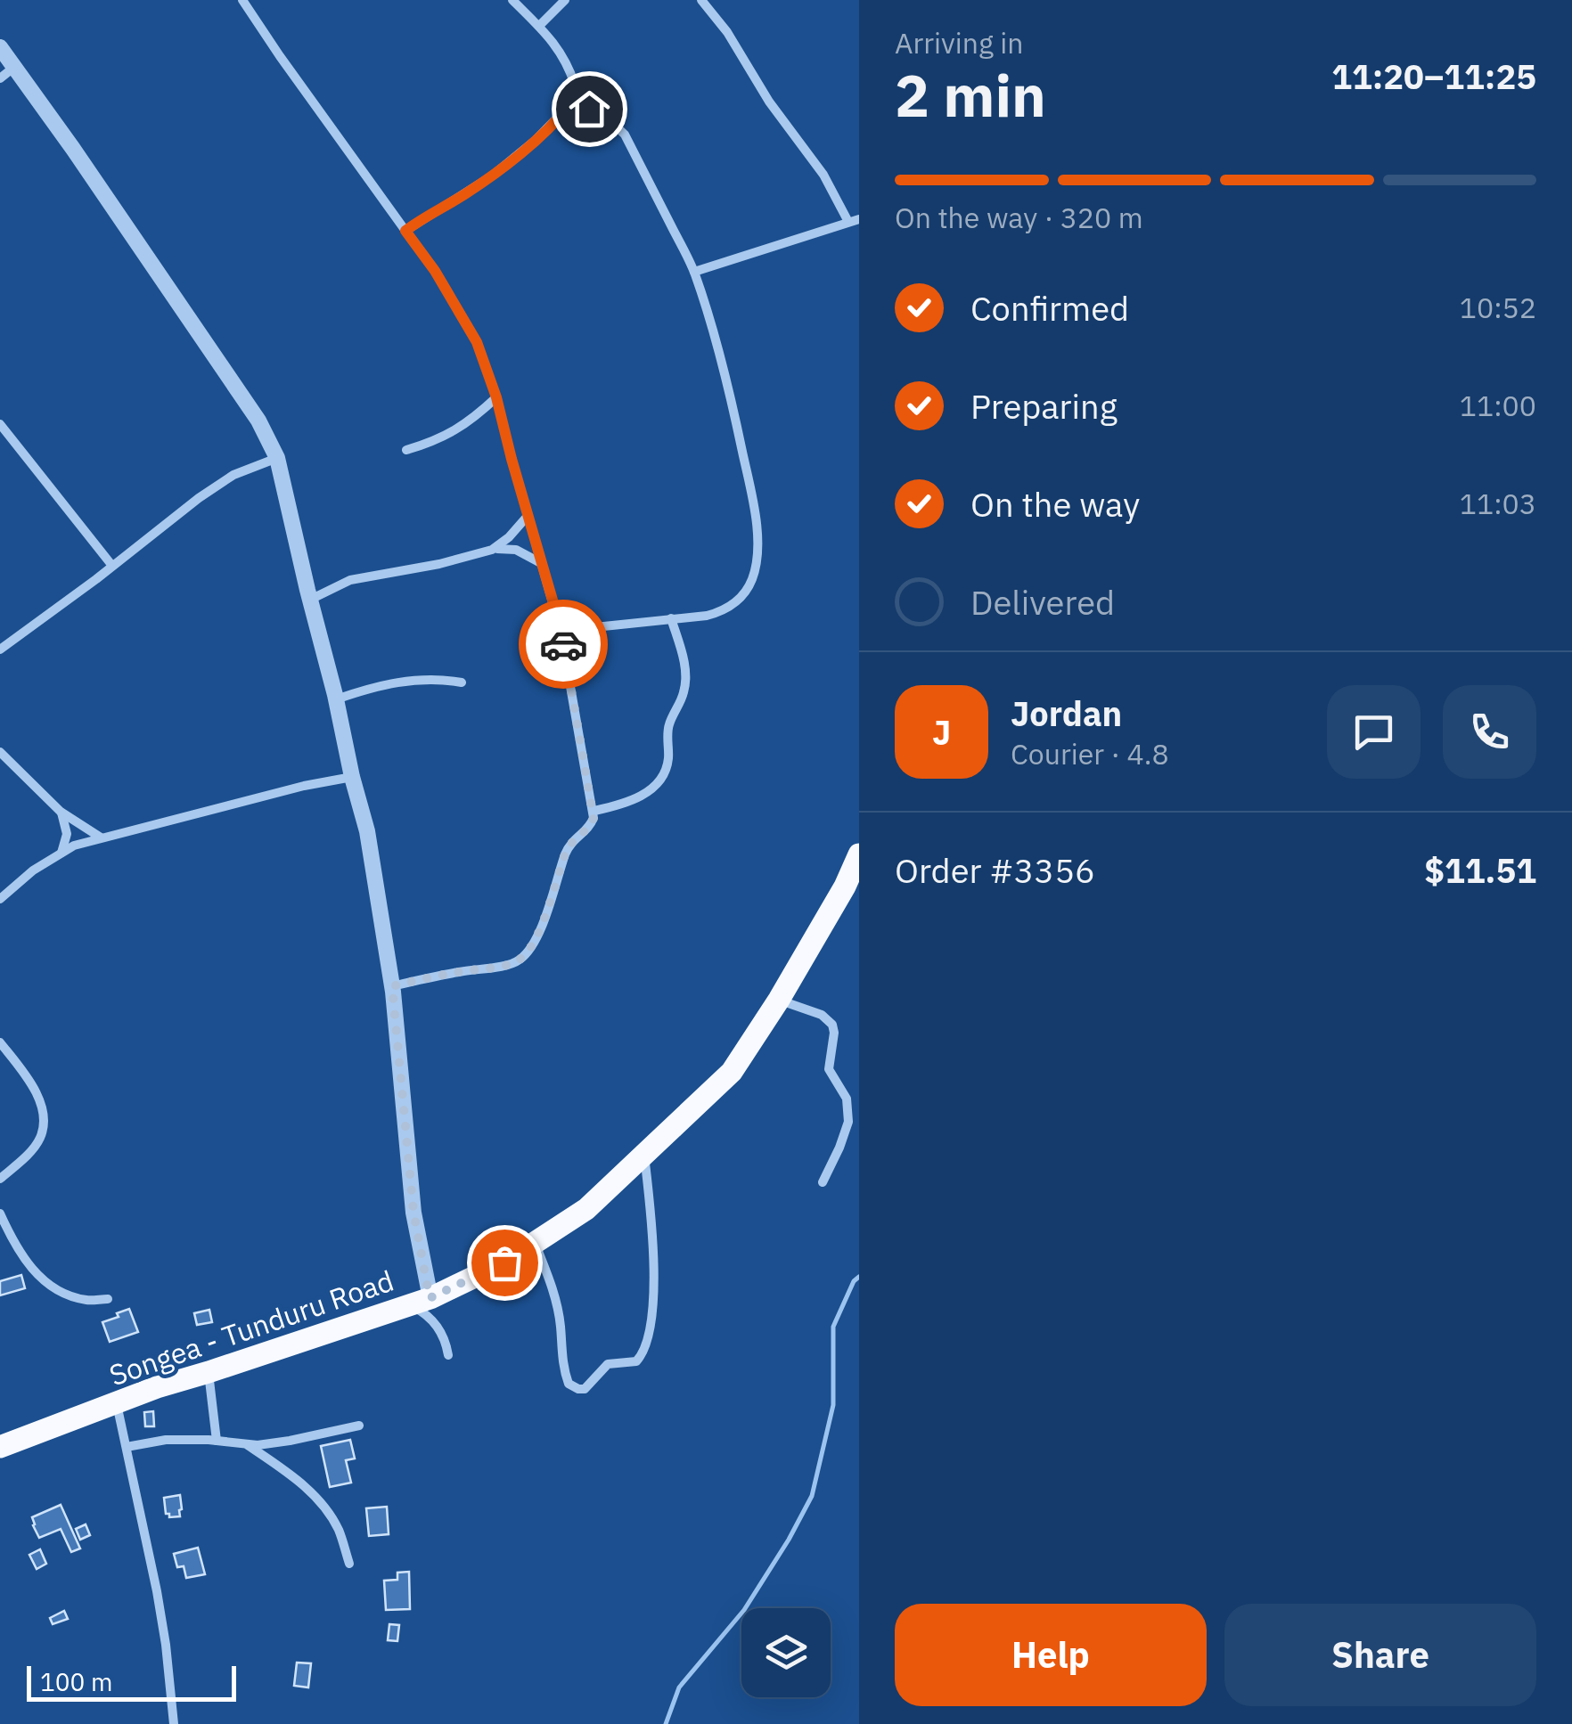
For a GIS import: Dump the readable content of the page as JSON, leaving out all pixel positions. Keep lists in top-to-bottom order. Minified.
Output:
{"streets":{"highway":["Songea - Tunduru Road"]},"scale_bar":"100 m","page":{"heading":["2 min","Arriving in","11:20–11:25"],"panel":["Jordan","Courier · 4.8","Order #3356","$11.51"],"bar":"On the way · 320 m","list":[["Confirmed","10:52"],["Preparing","11:00"],["On the way","11:03"],"Delivered"],"round":"J","buttons":["Help","Share"],"scale":"100 m"}}
